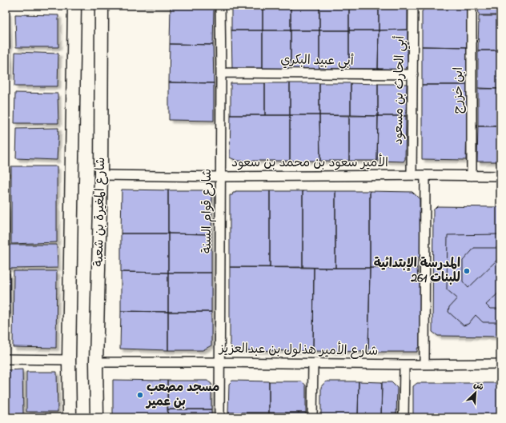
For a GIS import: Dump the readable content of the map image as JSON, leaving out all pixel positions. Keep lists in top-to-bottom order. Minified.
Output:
{"streets":{"street":["أبي عبيد البكري","أبي الحارث بن مسعود","ابن خزرج","الأمير سعود بن محمد بن سعود","شارع قوام السنة","شارع المغيرة بن شعبة","شارع الأمير هذلول بن عبدالعزيز"]},"crossings":[["أبي عبيد البكري","أبي الحارث بن مسعود"],["أبي عبيد البكري","شارع قوام السنة"],["أبي الحارث بن مسعود","الأمير سعود بن محمد بن سعود"],["ابن خزرج","الأمير سعود بن محمد بن سعود"],["الأمير سعود بن محمد بن سعود","شارع قوام السنة"],["الأمير سعود بن محمد بن سعود","شارع المغيرة بن شعبة"],["شارع قوام السنة","شارع الأمير هذلول بن عبدالعزيز"],["شارع المغيرة بن شعبة","شارع الأمير هذلول بن عبدالعزيز"]],"places":["المدرسة الإبتدائية 261 للبنات","مسجد مصعب بن عمير"],"north":"top right"}
